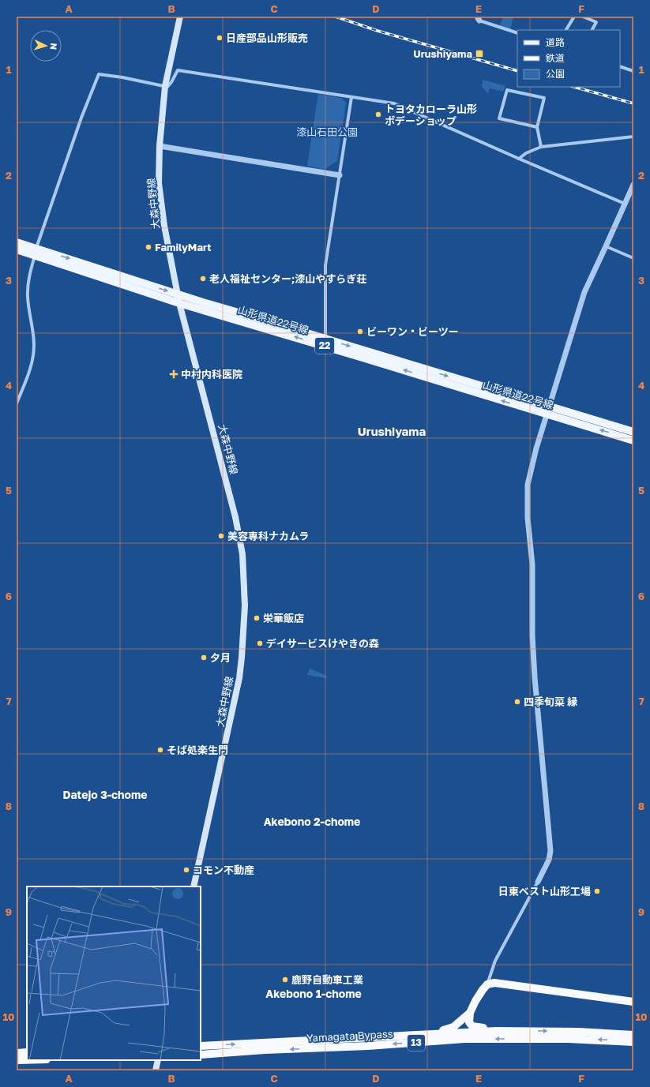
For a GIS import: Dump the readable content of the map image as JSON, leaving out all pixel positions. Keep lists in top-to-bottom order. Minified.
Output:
{"streets":{"highway":["Yamagata Bypass","13"],"main road":["大森中野線","山形県道22号線","22"]},"crossings":[["大森中野線","山形県道22号線"]],"districts":["Urushiyama","Datejo 3-chome","Akebono 2-chome","Akebono 1-chome"],"parks":["漆山石田公園"],"places":{"other":["日産部品山形販売","トヨタカローラ山形 ボデーショップ","FamilyMart","老人福祉センター;漆山やすらぎ荘","ビーワン・ビーツー","美容専科ナカムラ","栄華飯店","デイサービスけやきの森","夕月","四季旬菜 縁","そば処楽生門","コモン不動産","日東ベスト山形工場","鹿野自動車工業"],"transit":["Urushiyama"],"health":["中村内科医院"]},"legend":["道路","鉄道","公園"],"north":"right","grid":{"columns":["A","B","C","D","E","F"],"rows":["1","2","3","4","5","6","7","8","9","10"]}}
